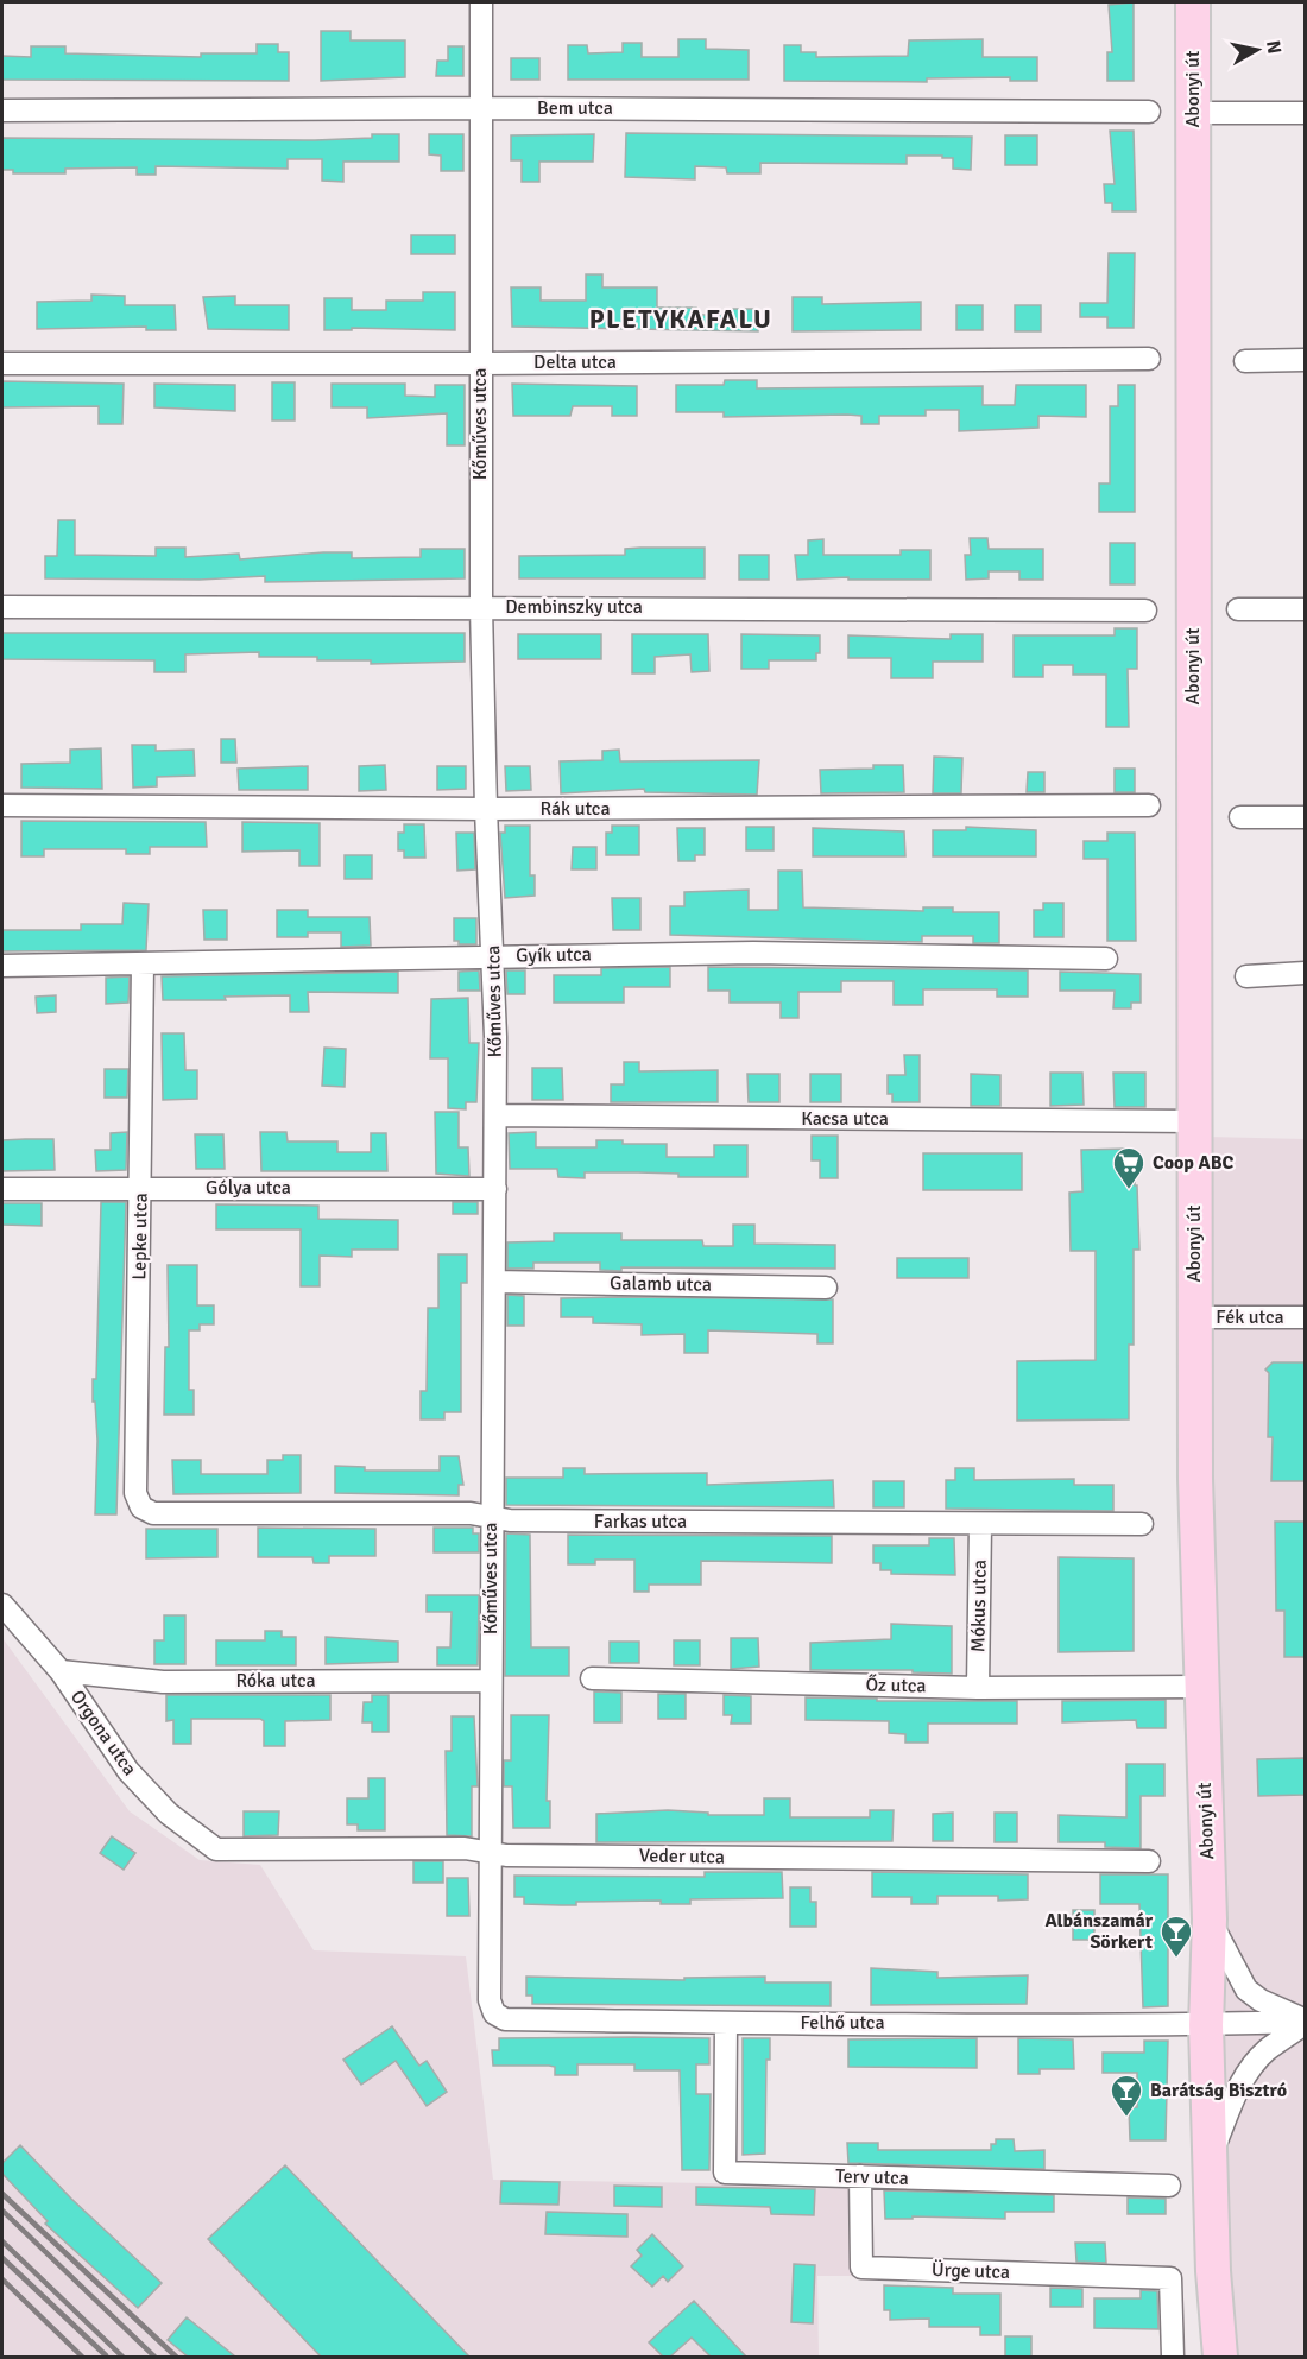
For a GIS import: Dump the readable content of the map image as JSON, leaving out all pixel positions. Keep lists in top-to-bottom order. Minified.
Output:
{"streets":{"main road":["Abonyi út"],"street":["Bem utca","Delta utca","Kőműves utca","Dembinszky utca","Rák utca","Gyík utca","Kacsa utca","Gólya utca","Lepke utca","Galamb utca","Fék utca","Farkas utca","Mókus utca","Róka utca","Őz utca","Orgona utca","Veder utca","Felhő utca","Terv utca","Ürge utca"]},"crossings":[["Abonyi út","Kacsa utca"],["Abonyi út","Fék utca"],["Abonyi út","Őz utca"],["Abonyi út","Felhő utca"],["Bem utca","Kőműves utca"],["Delta utca","Kőműves utca"],["Kőműves utca","Dembinszky utca"],["Kőműves utca","Rák utca"],["Kőműves utca","Gyík utca"],["Kőműves utca","Kacsa utca"],["Kőműves utca","Gólya utca"],["Kőműves utca","Galamb utca"],["Kőműves utca","Farkas utca"],["Kőműves utca","Róka utca"],["Kőműves utca","Veder utca"],["Kőműves utca","Felhő utca"],["Gyík utca","Lepke utca"],["Gólya utca","Lepke utca"],["Lepke utca","Farkas utca"],["Farkas utca","Mókus utca"],["Mókus utca","Őz utca"],["Róka utca","Orgona utca"],["Orgona utca","Veder utca"],["Felhő utca","Terv utca"],["Terv utca","Ürge utca"]],"districts":["PLETYKAFALU"],"places":{"supermarket":["Coop ABC"],"bar":["Albánszamár Sörkert","Barátság Bisztró"]},"north":"right"}
